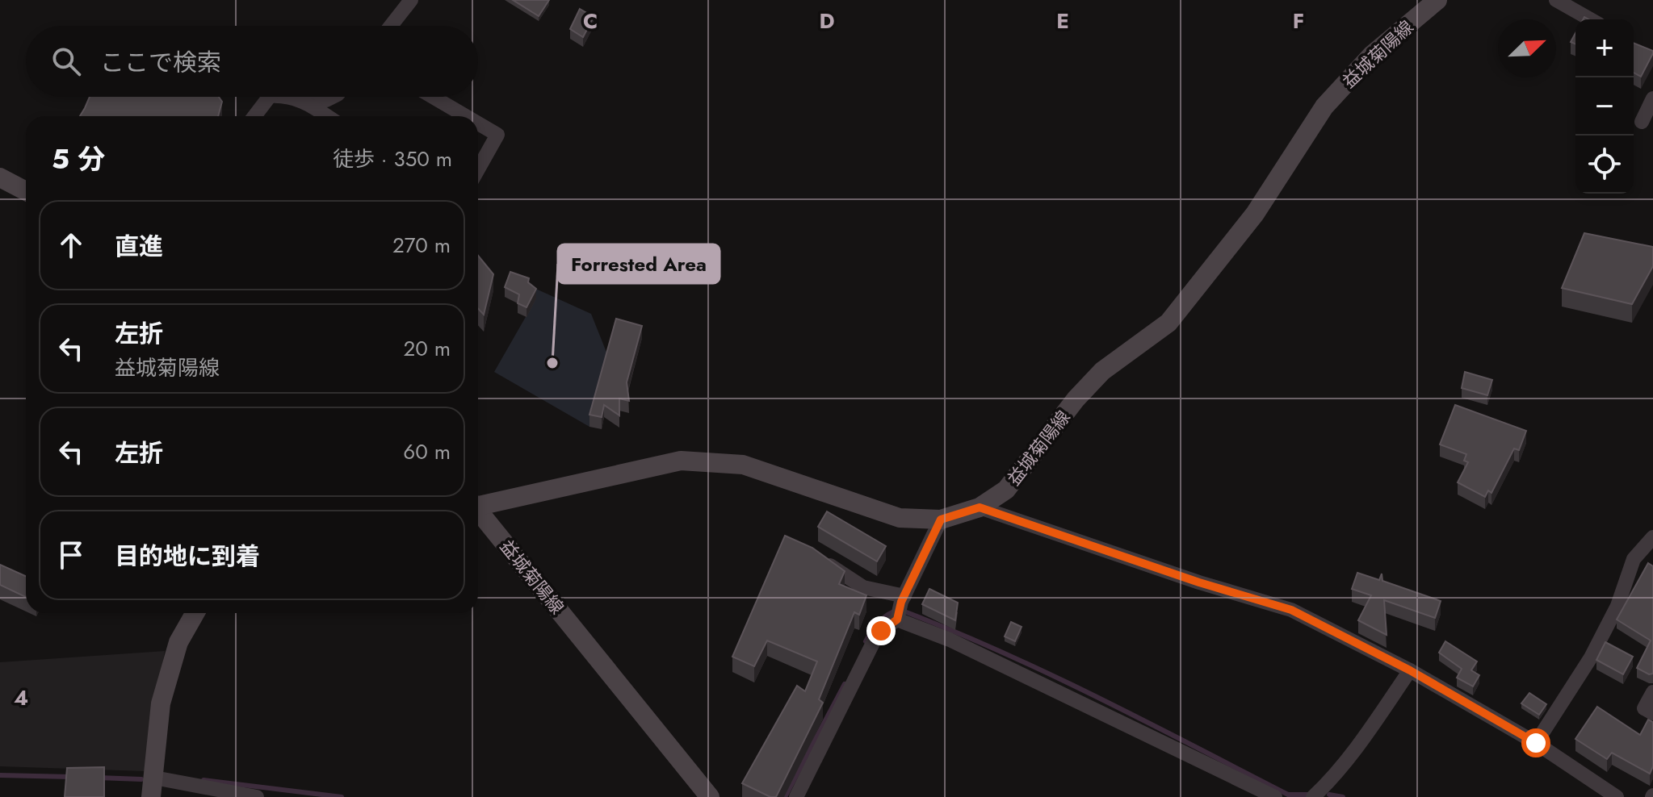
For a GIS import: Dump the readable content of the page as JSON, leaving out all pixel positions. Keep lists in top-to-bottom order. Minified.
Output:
{"streets":{"main road":["益城菊陽線"]},"places":["Forrested Area"],"north":"top right","page":{"map_buttons":["+","−"],"search":"ここで検索","heading":["5 分","徒歩 · 350 m"],"list":[["直進","270 m"],["左折","益城菊陽線","20 m"],["左折","60 m"],"目的地に到着"]},"grid":{"columns":["C","D","E","F"],"rows":["4"]}}
